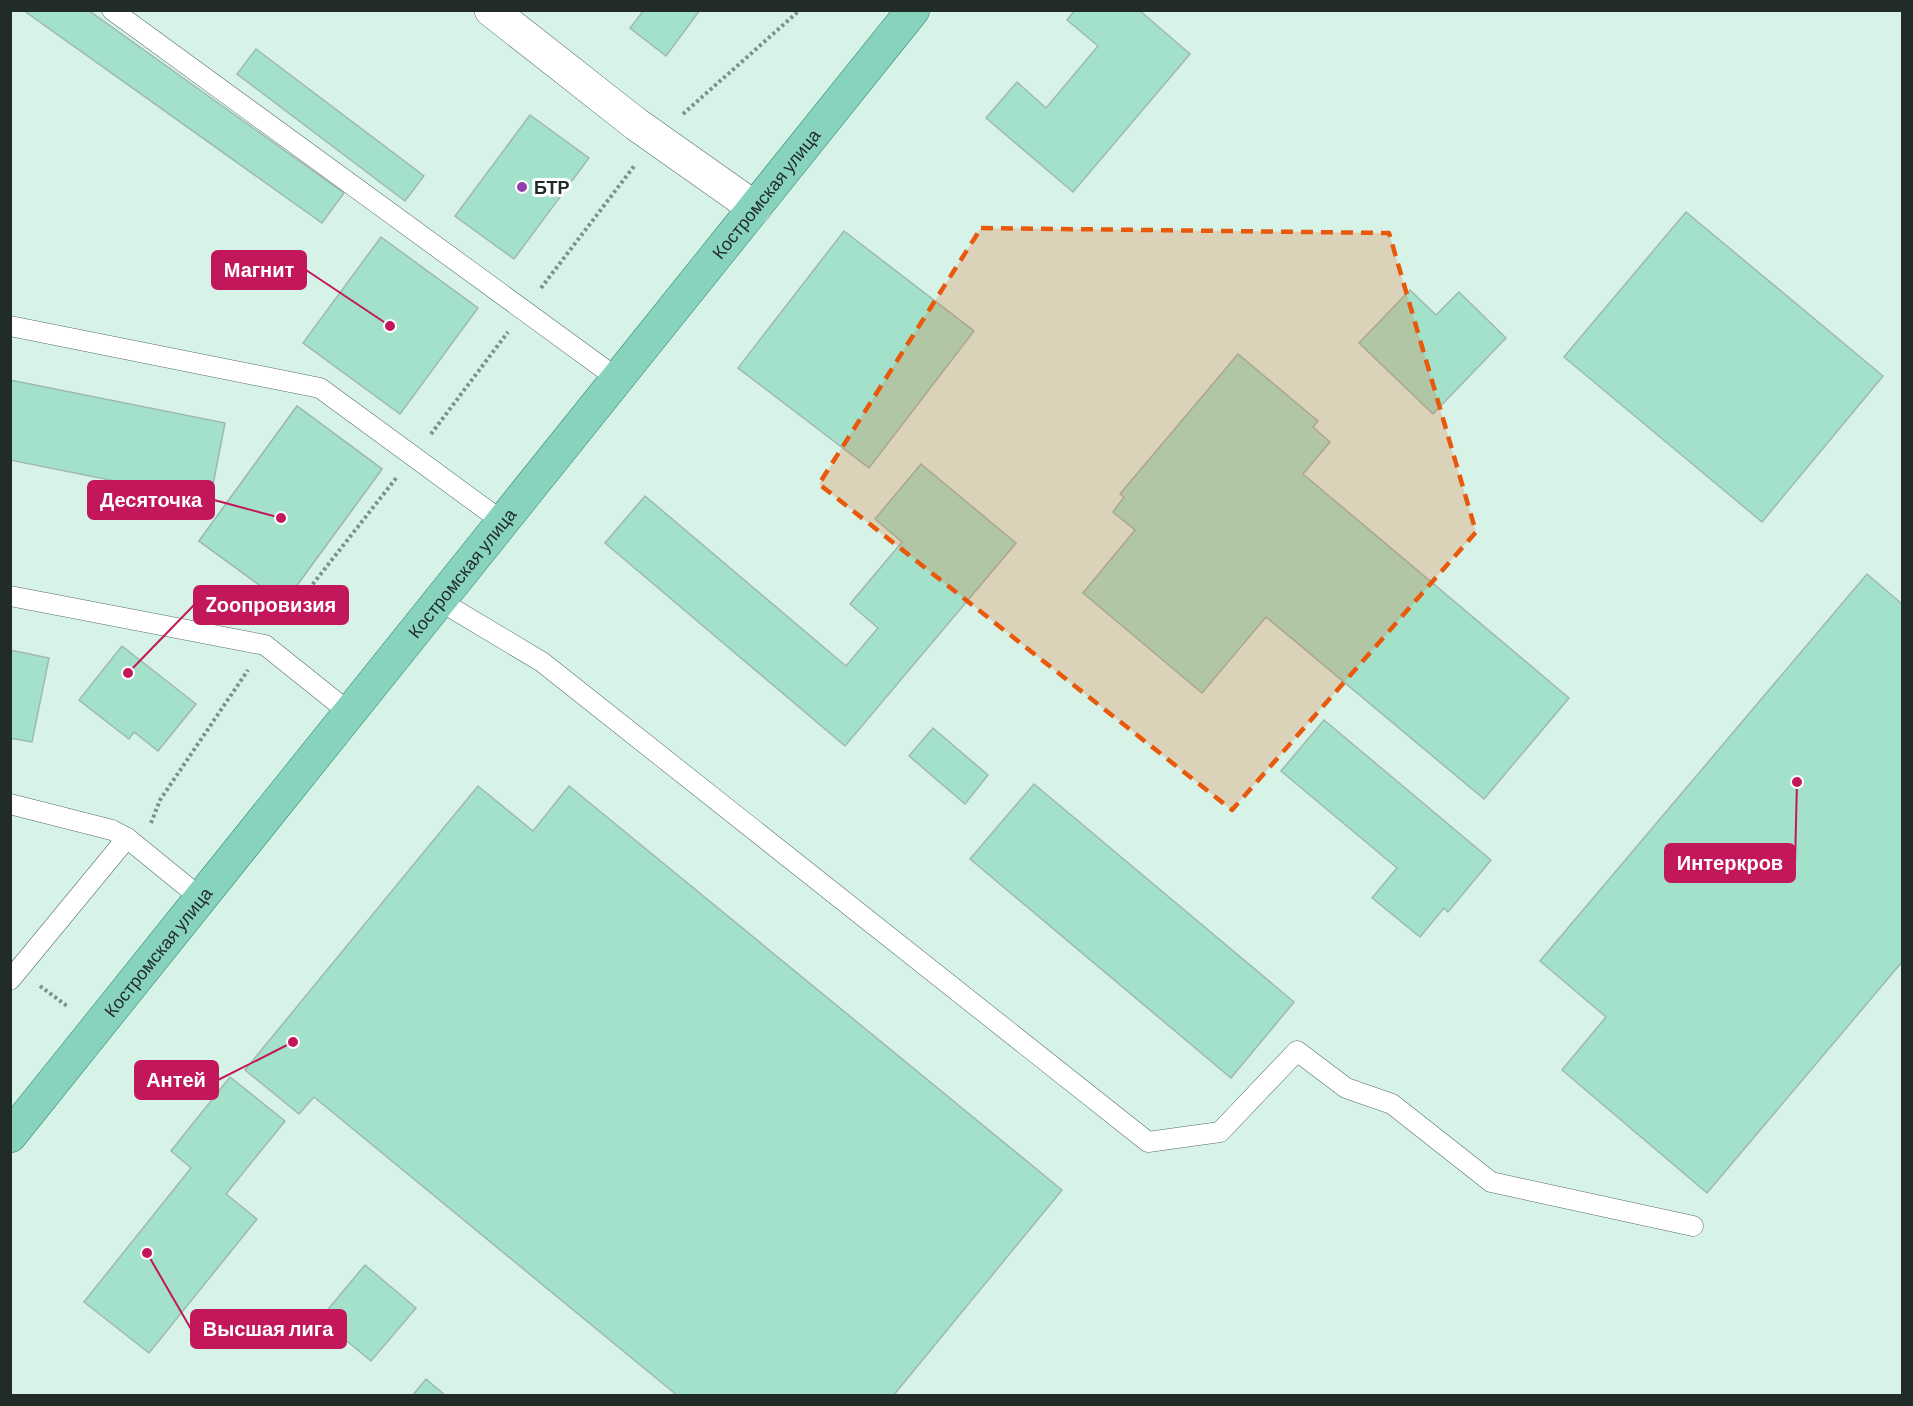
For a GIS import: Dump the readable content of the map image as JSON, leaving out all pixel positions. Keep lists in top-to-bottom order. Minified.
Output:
{"streets":{"main road":["Костромская улица"]},"places":["БТР","Магнит","Десяточка","Zоопровизия","Интеркров","Антей","Высшая лига"]}
